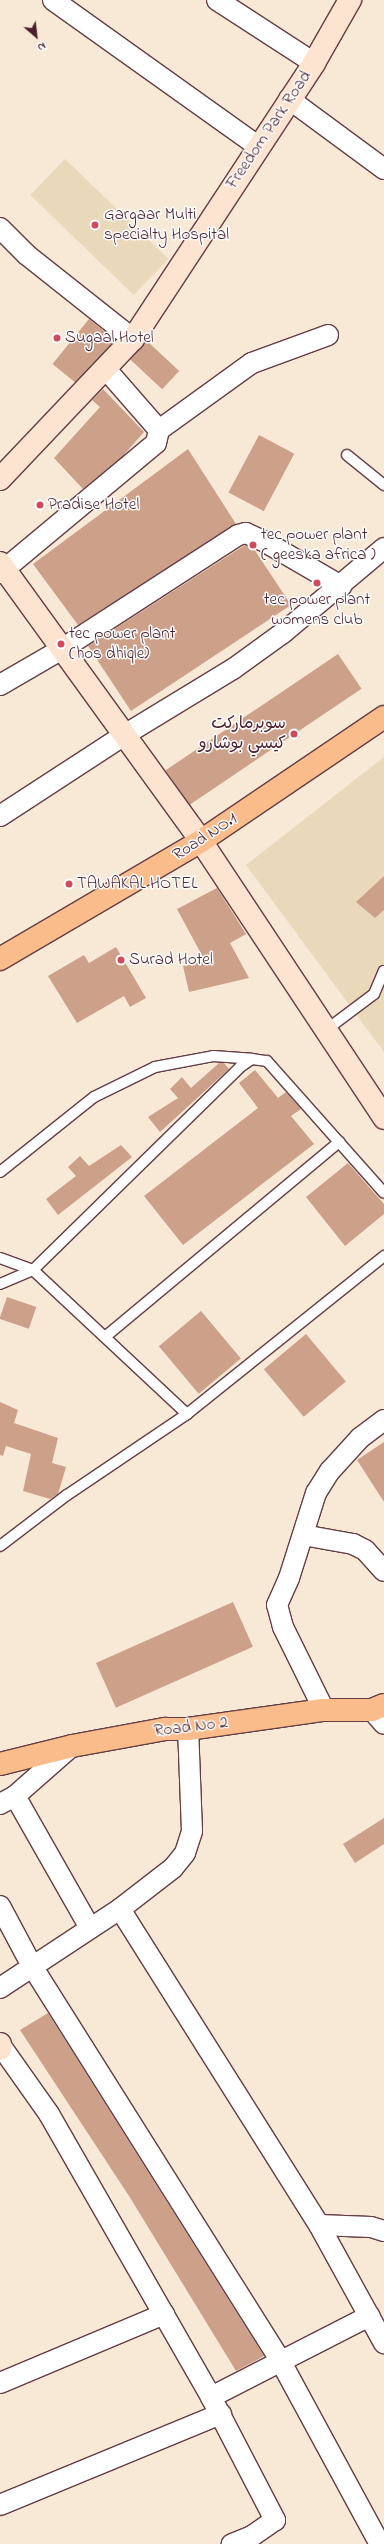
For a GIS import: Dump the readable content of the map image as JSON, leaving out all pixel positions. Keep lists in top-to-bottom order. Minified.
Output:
{"streets":{"main road":["Road NO.1","Road No 2"],"street":["Freedom Park Road"]},"places":["Gargaar Multi specialty Hospital","Sugaal Hotel","Pradise Hotel","tec power plant ( geeska africa )","tec power plant womens club","tec power plant (hos dhiqle)","سوبرماركت كيسي بوشارو","TAWAKAL HOTEL","Surad Hotel"],"north":"bottom right"}
